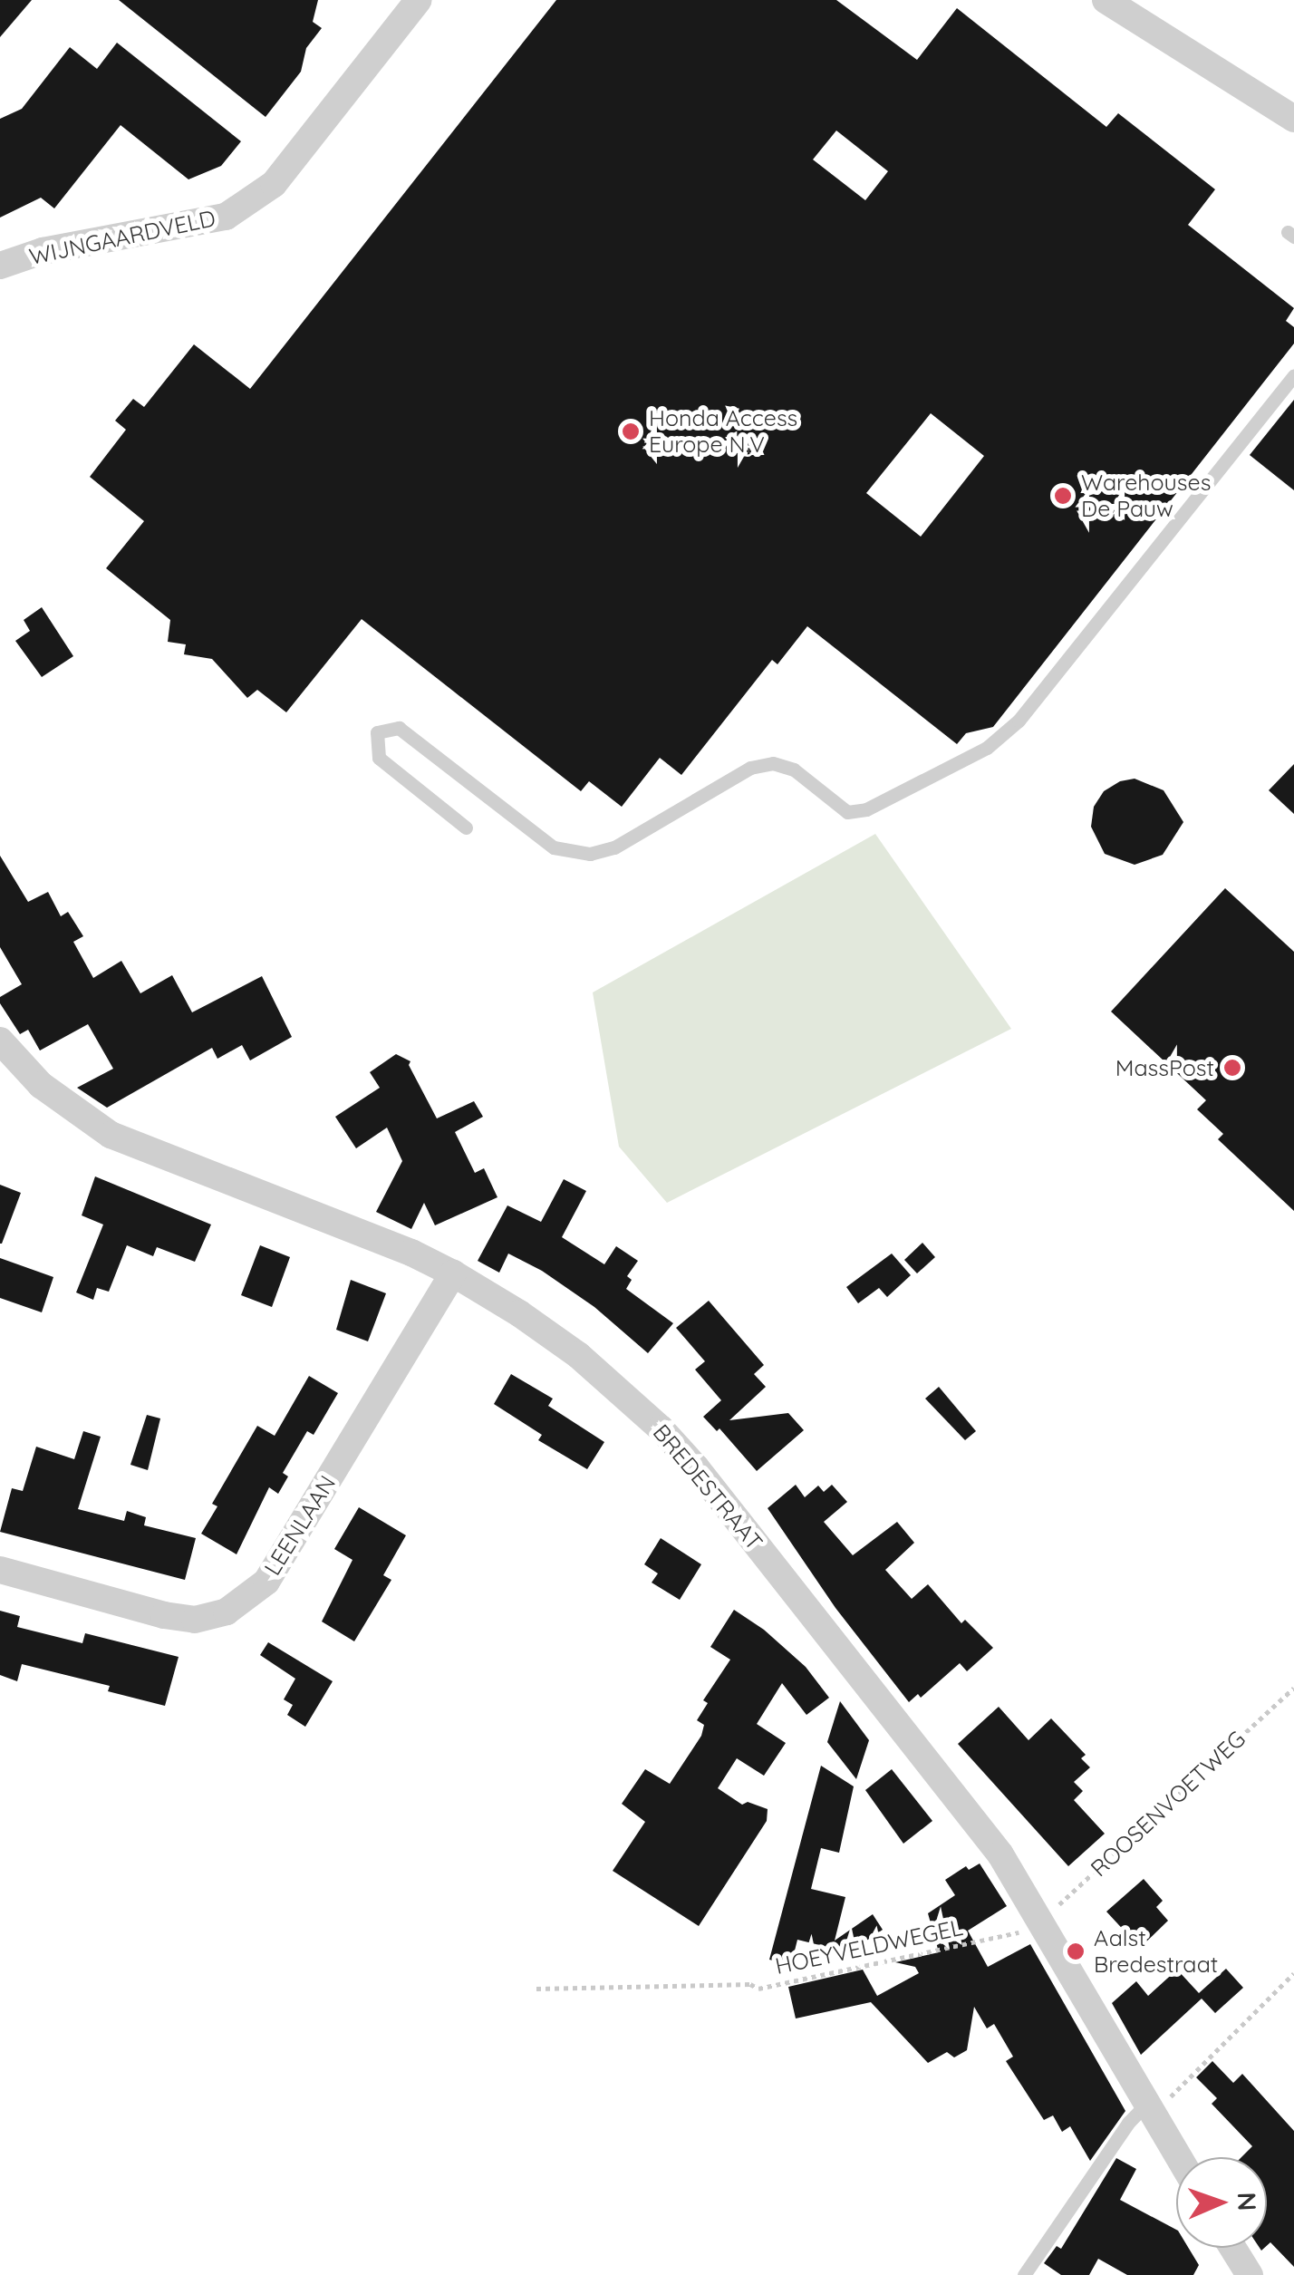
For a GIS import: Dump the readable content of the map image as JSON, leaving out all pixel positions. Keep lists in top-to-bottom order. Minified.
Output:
{"streets":{"street":["WIJNGAARDVELD","BREDESTRAAT","LEENLAAN"],"path":["ROOSENVOETWEG","HOEYVELDWEGEL"]},"crossings":[["BREDESTRAAT","LEENLAAN"],["BREDESTRAAT","ROOSENVOETWEG"],["BREDESTRAAT","HOEYVELDWEGEL"],["ROOSENVOETWEG","HOEYVELDWEGEL"]],"places":["Honda Access Europe N.V","Warehouses De Pauw","MassPost","Aalst Bredestraat"],"north":"right"}
